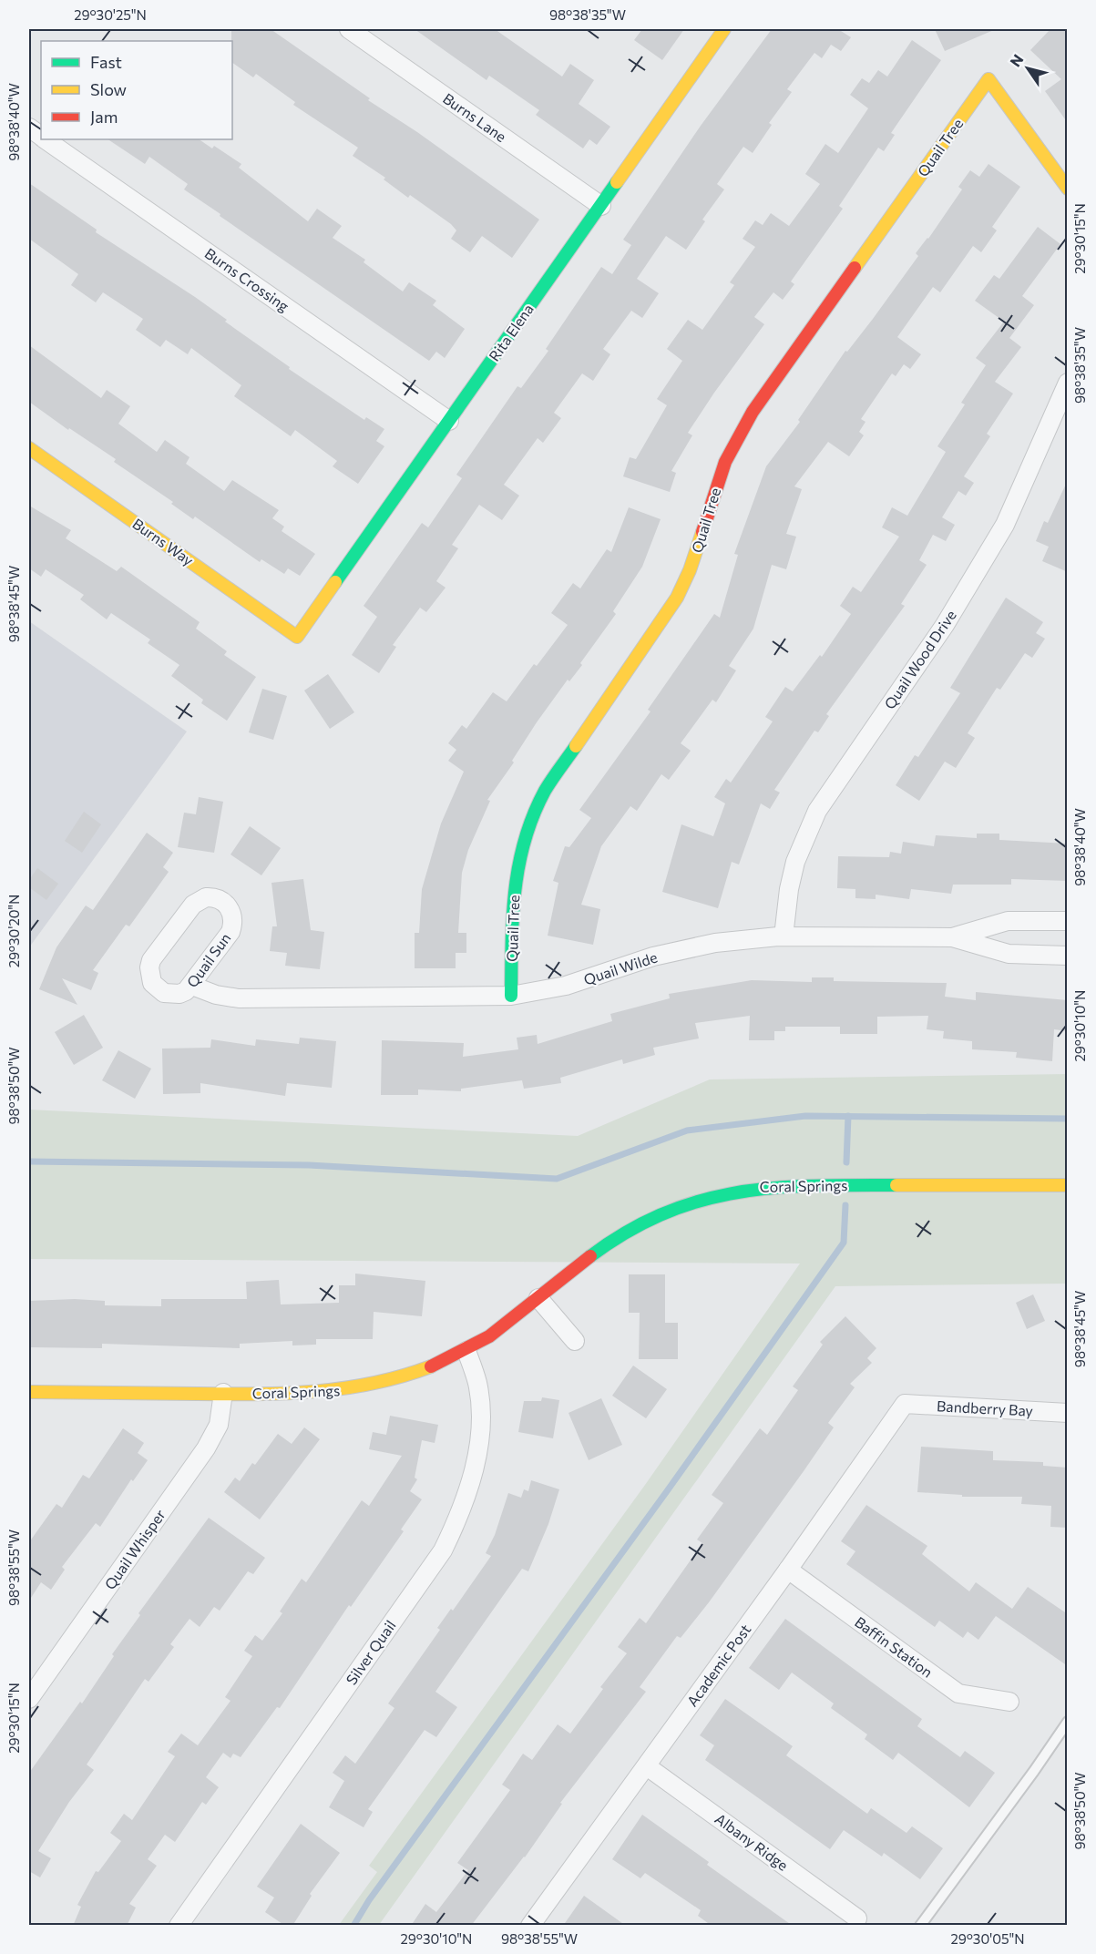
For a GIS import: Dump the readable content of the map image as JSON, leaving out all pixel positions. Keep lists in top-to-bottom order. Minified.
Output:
{"streets":{"street":["Burns Lane","Quail Tree","Burns Crossing","Rita Elena","Burns Way","Quail Wood Drive","Quail Sun","Quail Wilde","Coral Springs","Bandberry Bay","Quail Whisper","Baffin Station","Silver Quail","Academic Post","Albany Ridge"]},"crossings":[["Burns Lane","Rita Elena"],["Quail Tree","Quail Wilde"],["Burns Crossing","Rita Elena"],["Rita Elena","Burns Way"],["Quail Wood Drive","Quail Wilde"],["Quail Sun","Quail Wilde"],["Coral Springs","Quail Whisper"],["Coral Springs","Silver Quail"],["Bandberry Bay","Academic Post"],["Baffin Station","Academic Post"],["Academic Post","Albany Ridge"]],"legend":["Fast","Slow","Jam"],"north":"top left","coordinates":["29°30'25\"N","98°38'35\"W","98°38'40\"W","29°30'15\"N","98°38'45\"W","29°30'20\"N","29°30'10\"N","98°38'50\"W","98°38'55\"W","29°30'05\"N"]}
